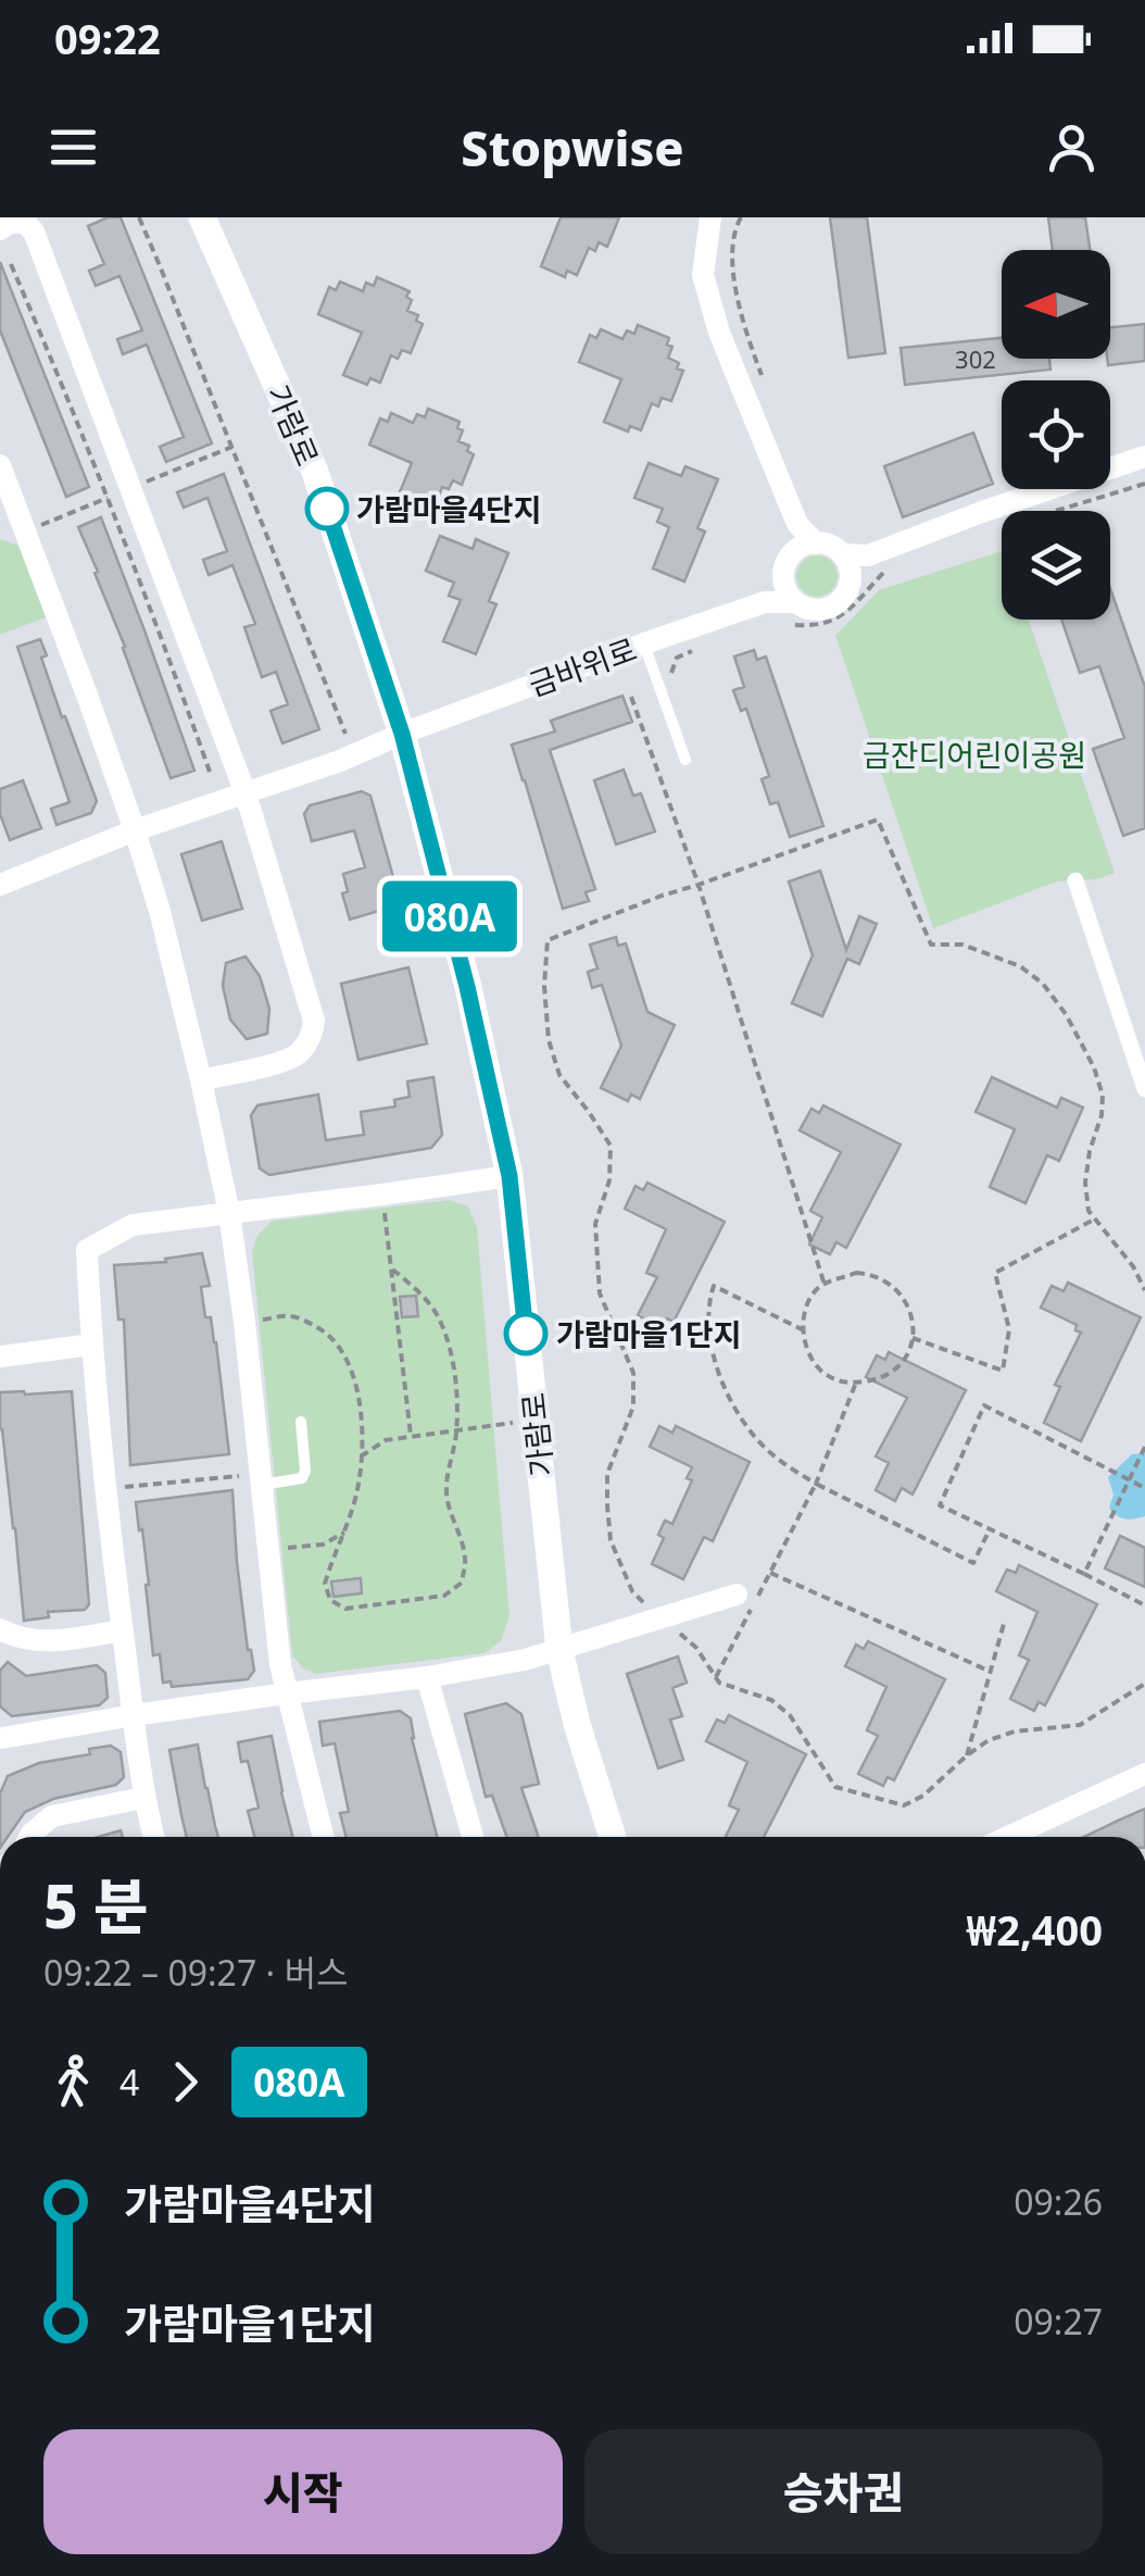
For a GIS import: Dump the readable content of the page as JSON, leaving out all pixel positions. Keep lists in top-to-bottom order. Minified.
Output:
{"streets":{"street":["가람로","금바위로"]},"crossings":[["가람로","금바위로"]],"parks":["금잔디어린이공원"],"places":["가람마을4단지","가람마을1단지"],"lines":["bus line 080A"],"house_numbers":["302"],"north":"left","page":{"status":"09:22","header":"Stopwise","on_map":"080A","heading":["5 분","09:22 – 09:27 · 버스","₩2,400"],"legs":["4","080A"],"list":[{"name":"가람마을4단지","value":"09:26"},{"name":"가람마을1단지","value":"09:27"}],"buttons":["시작","승차권"]}}
